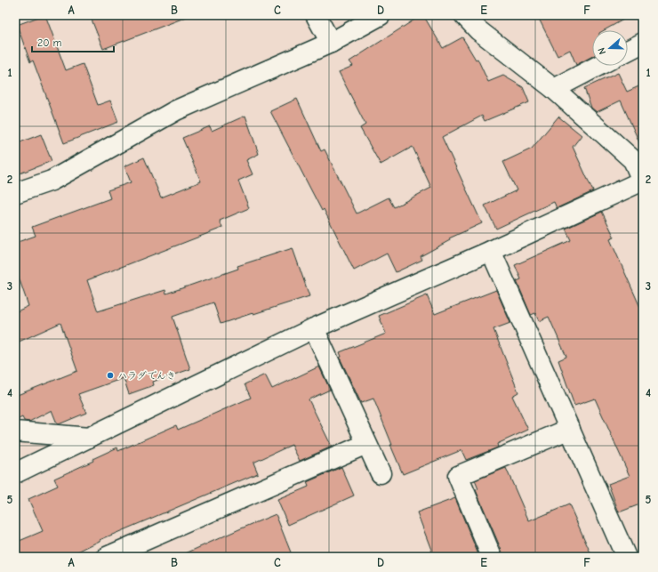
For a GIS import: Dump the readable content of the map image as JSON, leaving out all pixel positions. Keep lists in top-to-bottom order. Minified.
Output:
{"places":["ハラダでんき"],"scale_bar":"20 m","north":"left","grid":{"columns":["A","B","C","D","E","F"],"rows":["1","2","3","4","5"]}}
